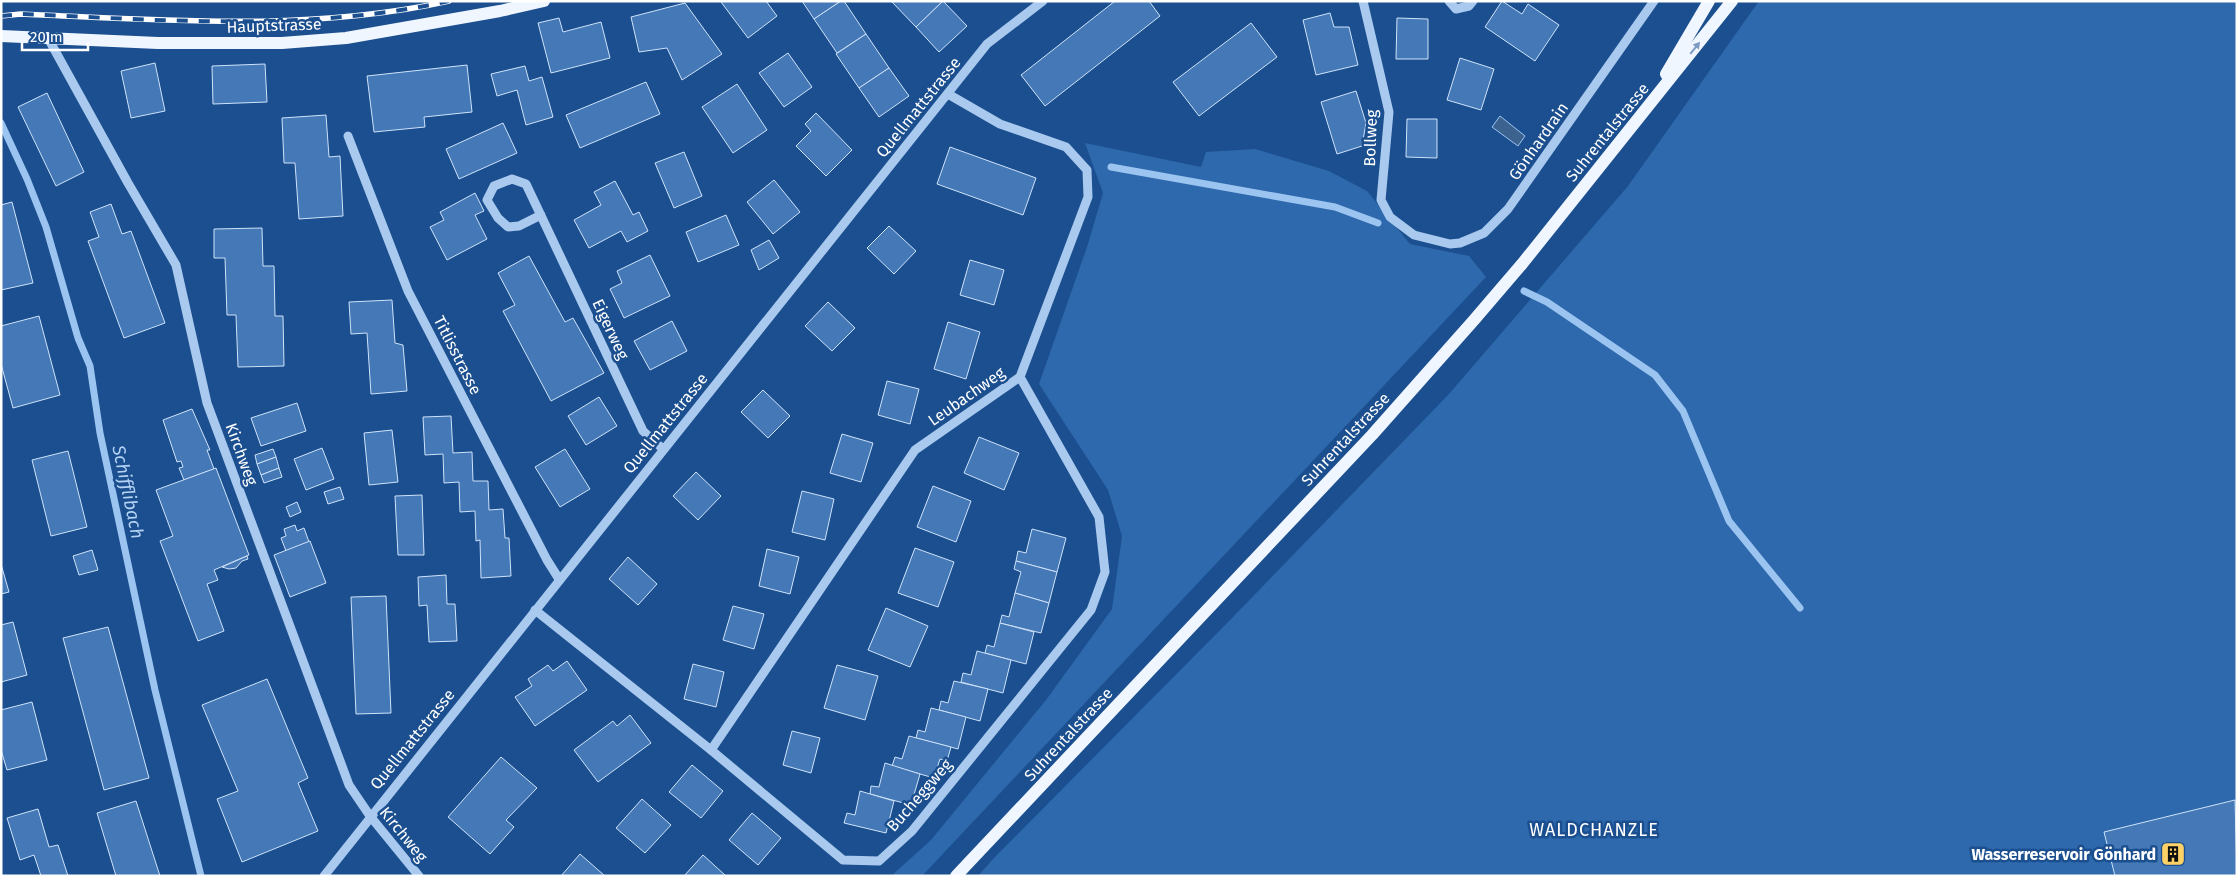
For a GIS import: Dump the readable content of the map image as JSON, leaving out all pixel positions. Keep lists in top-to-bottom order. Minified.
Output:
{"streets":{"main road":["Hauptstrasse","Suhrentalstrasse"],"street":["Quellmattstrasse","Bollweg","Gönhardrain","Eigerweg","Titlisstrasse","Leubachweg","Kirchweg","Bucheggweg"]},"crossings":[["Hauptstrasse","Kirchweg"],["Quellmattstrasse","Eigerweg"],["Quellmattstrasse","Titlisstrasse"],["Quellmattstrasse","Leubachweg"],["Quellmattstrasse","Kirchweg"],["Quellmattstrasse","Bucheggweg"],["Bollweg","Gönhardrain"],["Leubachweg","Bucheggweg"]],"districts":["WALDCHANZLE"],"water":["Schifflibach"],"places":{"building":["Wasserreservoir Gönhard"]},"scale_bar":"20 m"}
